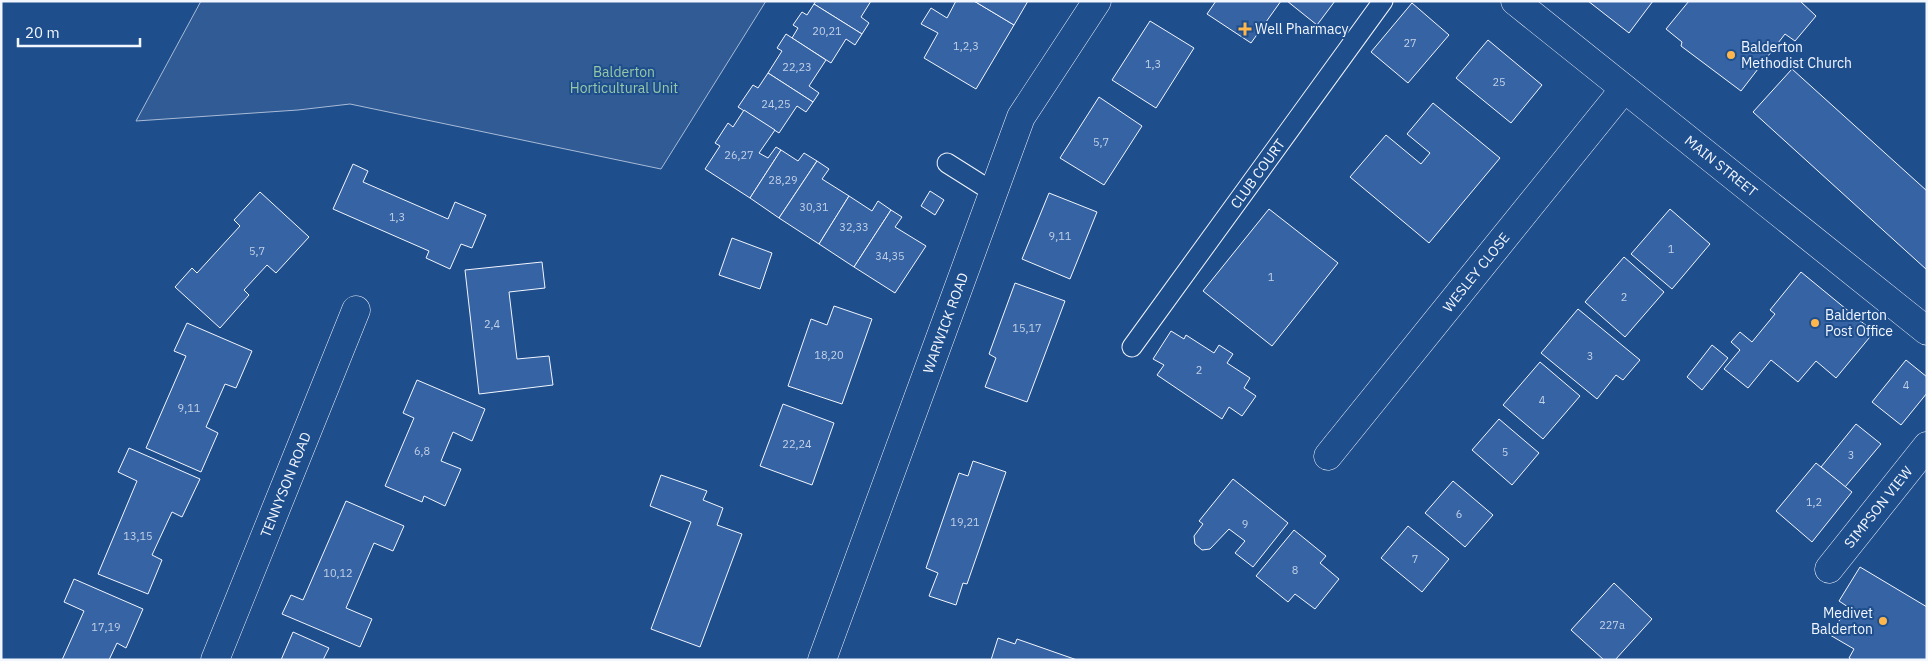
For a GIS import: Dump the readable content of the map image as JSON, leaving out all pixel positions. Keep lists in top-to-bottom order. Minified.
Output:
{"streets":{"street":["MAIN STREET","WESLEY CLOSE","WARWICK ROAD","TENNYSON ROAD","SIMPSON VIEW"],"lane":["CLUB COURT"]},"crossings":[["MAIN STREET","WESLEY CLOSE"]],"parks":["Balderton Horticultural Unit"],"places":{"health":["Well Pharmacy"],"other":["Balderton Methodist Church","Balderton Post Office","Medivet Balderton"]},"house_numbers":["20,21","27","1,2,3","1,3","22,23","25","24,25","5,7","26,27","28,29","30,31","1,3","32,33","9,11","1","5,7","34,35","1","2","2,4","15,17","18,20","3","2","4","4","9,11","22,24","6,8","5","3","1,2","6","19,21","9","13,15","7","8","10,12","227a","17,19"],"scale_bar":"20 m"}
